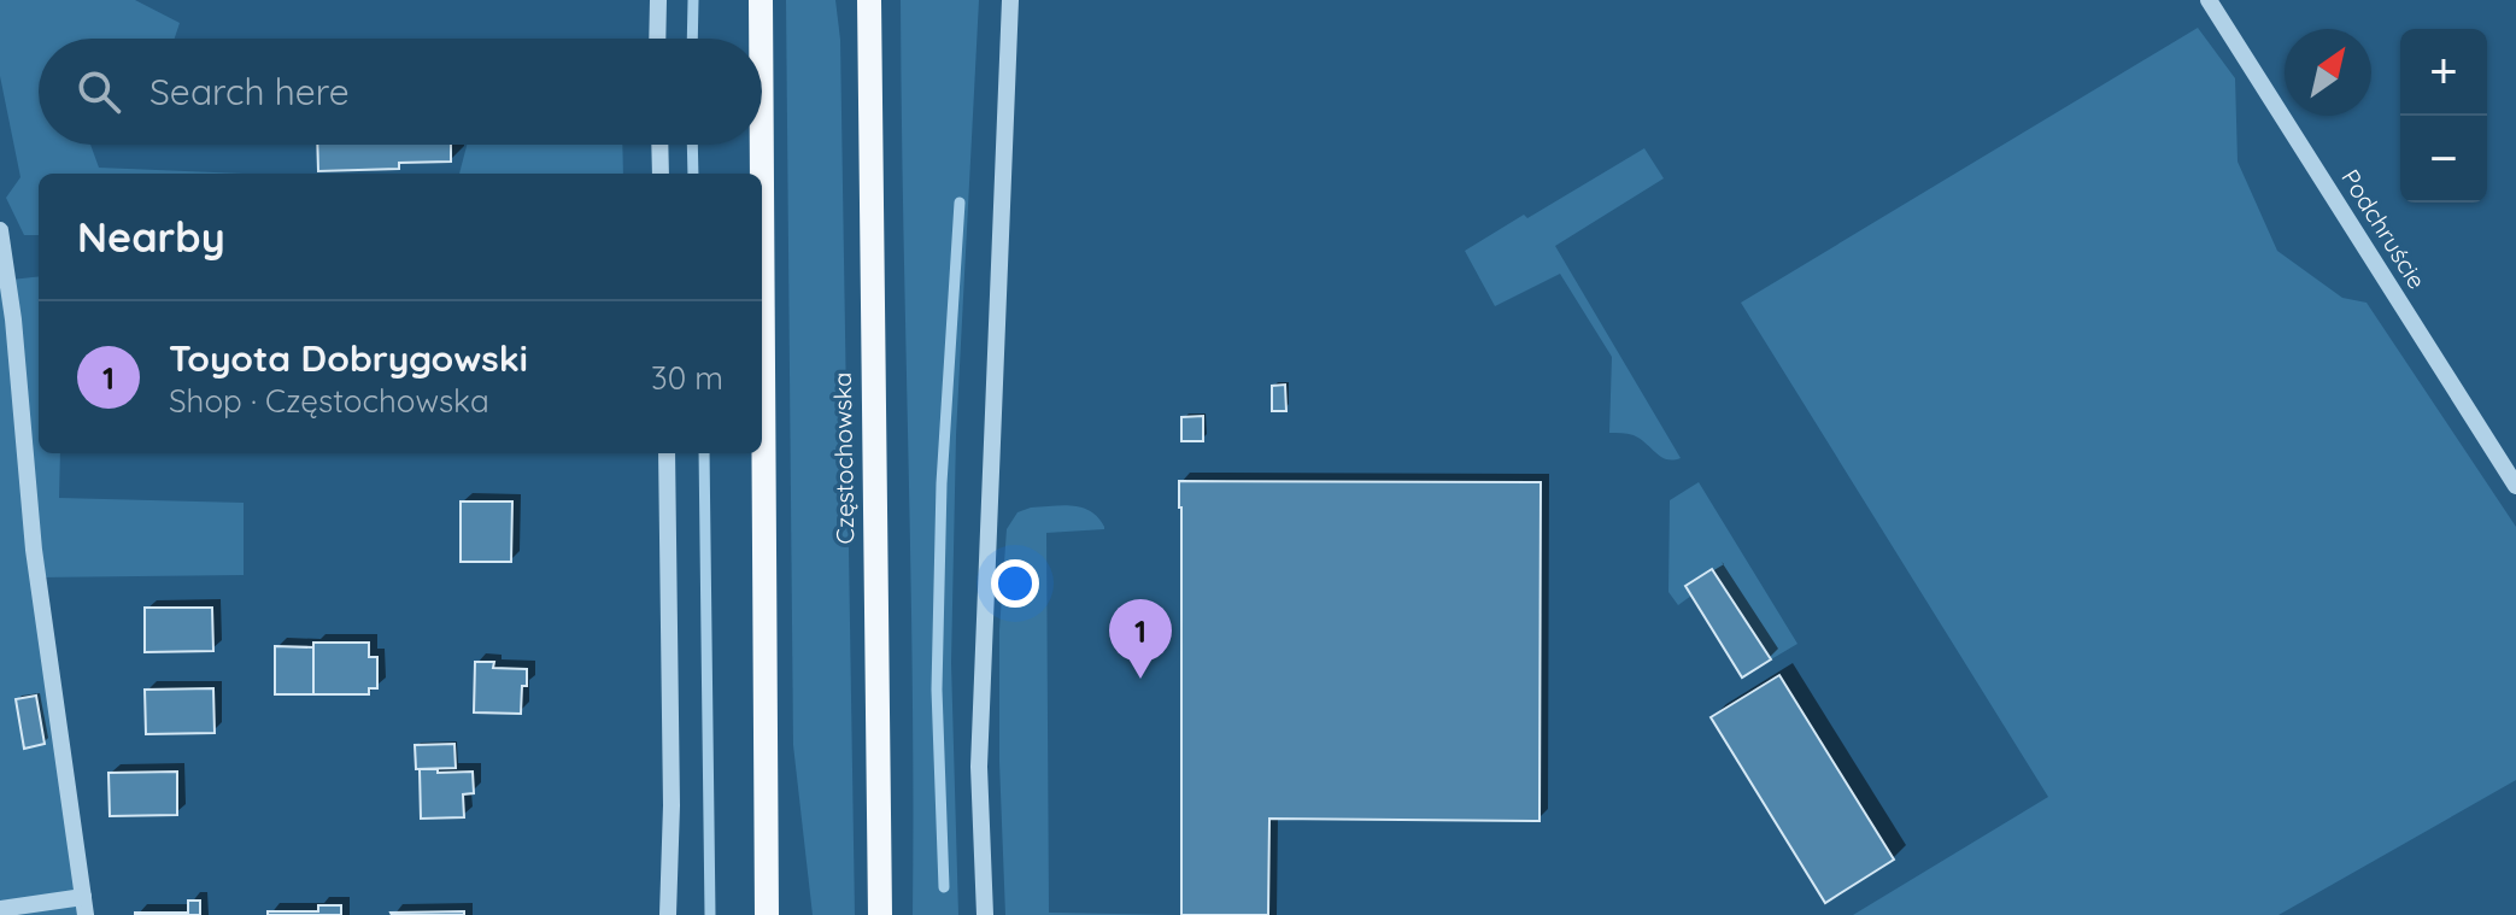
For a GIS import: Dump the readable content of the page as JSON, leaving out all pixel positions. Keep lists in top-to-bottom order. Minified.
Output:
{"streets":{"main road":["Częstochowska"],"street":["Podchruście"]},"north":"top right","page":{"map_buttons":["+","−"],"search":"Search here","heading":"Nearby","list":[{"mark":"1","name":"Toyota Dobrygowski","note":"Shop · Częstochowska","value":"30 m"}],"pins":"1"}}
